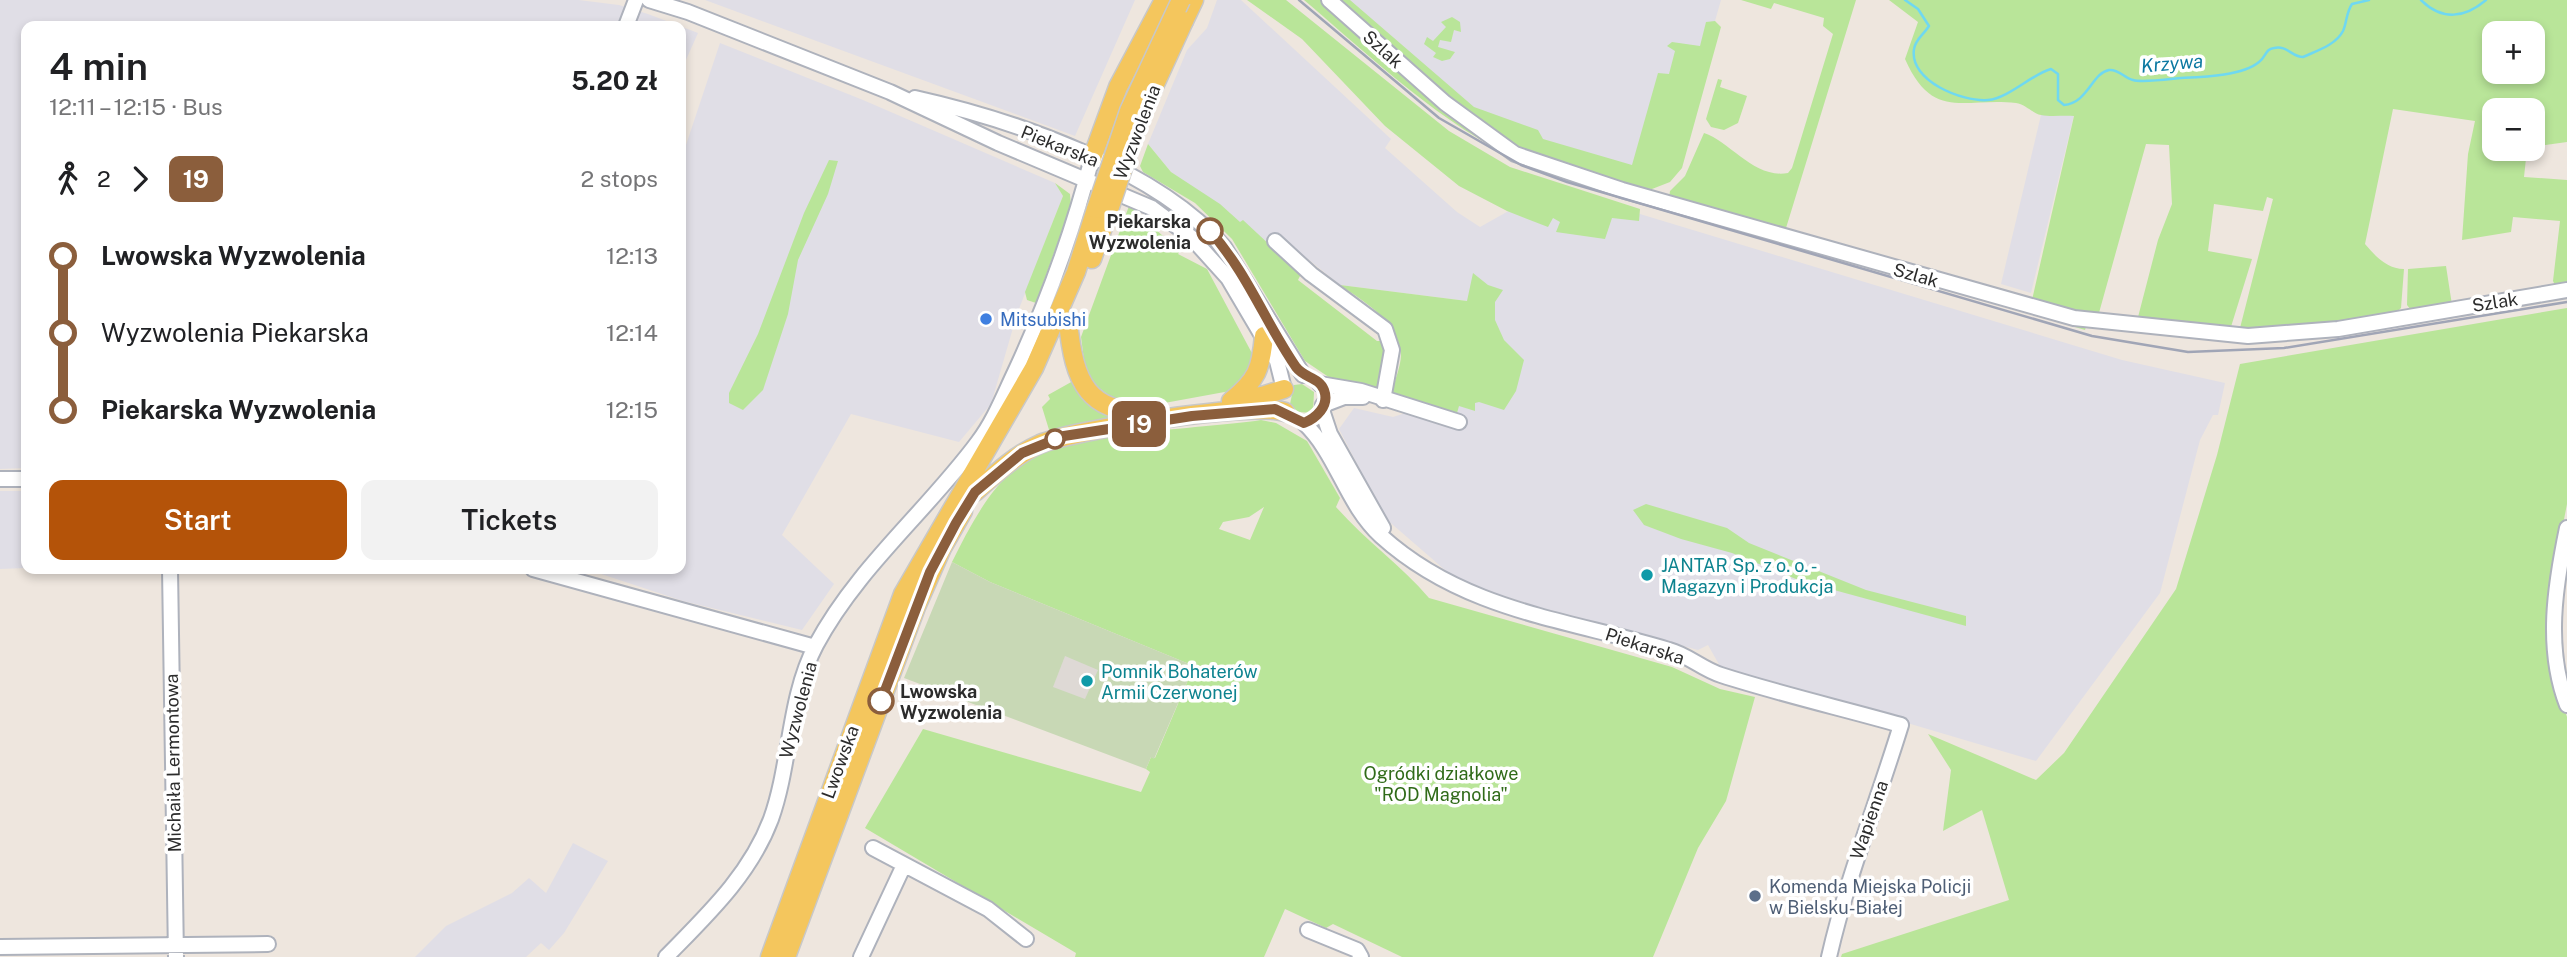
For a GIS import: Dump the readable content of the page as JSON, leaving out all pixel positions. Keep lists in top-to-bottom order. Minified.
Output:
{"streets":{"main road":["Wyzwolenia","Lwowska"],"street":["Szlak","Piekarska","Michaiła Lermontowa","Wapienna"]},"crossings":[["Wyzwolenia","Piekarska"],["Wyzwolenia","Lwowska"],["Piekarska","Wapienna"]],"water":["Krzywa"],"parks":["Ogródki działkowe \"ROD Magnolia\""],"places":["Piekarska Wyzwolenia","Mitsubishi","JANTAR Sp. z o. o. - Magazyn i Produkcja","Pomnik Bohaterów Armii Czerwonej","Lwowska Wyzwolenia","Komenda Miejska Policji w Bielsku-Białej"],"lines":["bus line 19"],"page":{"on_map":"19","map_buttons":["+","−"],"heading":["4 min","12:11 – 12:15 · Bus","5.20 zł"],"legs":["2","19","2 stops"],"list":[{"name":"Lwowska Wyzwolenia","value":"12:13"},{"name":"Wyzwolenia Piekarska","value":"12:14"},{"name":"Piekarska Wyzwolenia","value":"12:15"}],"buttons":["Start","Tickets"]}}
